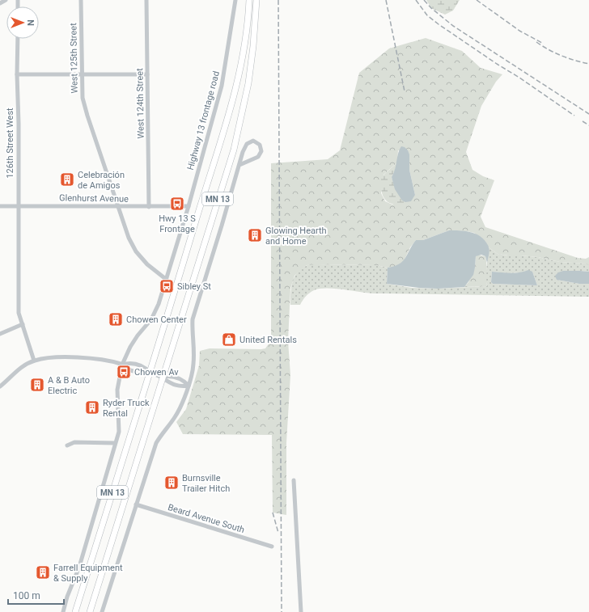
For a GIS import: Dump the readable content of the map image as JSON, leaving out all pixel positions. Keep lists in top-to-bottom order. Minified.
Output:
{"streets":{"highway":["MN 13"],"street":["West 125th Street","West 124th Street","Highway 13 frontage road","126th Street West","Glenhurst Avenue","Beard Avenue South"]},"crossings":[["West 125th Street","Glenhurst Avenue"],["West 124th Street","Glenhurst Avenue"],["Highway 13 frontage road","Glenhurst Avenue"],["126th Street West","Glenhurst Avenue"]],"places":{"building":["Celebración de Amigos","Glowing Hearth and Home","Chowen Center","A & B Auto Electric","Ryder Truck Rental","Burnsville Trailer Hitch","Farrell Equipment & Supply"],"bus stop":["Hwy 13 S Frontage","Sibley St","Chowen Av"],"shop":["United Rentals"]},"scale_bar":"100 m","north":"right"}
